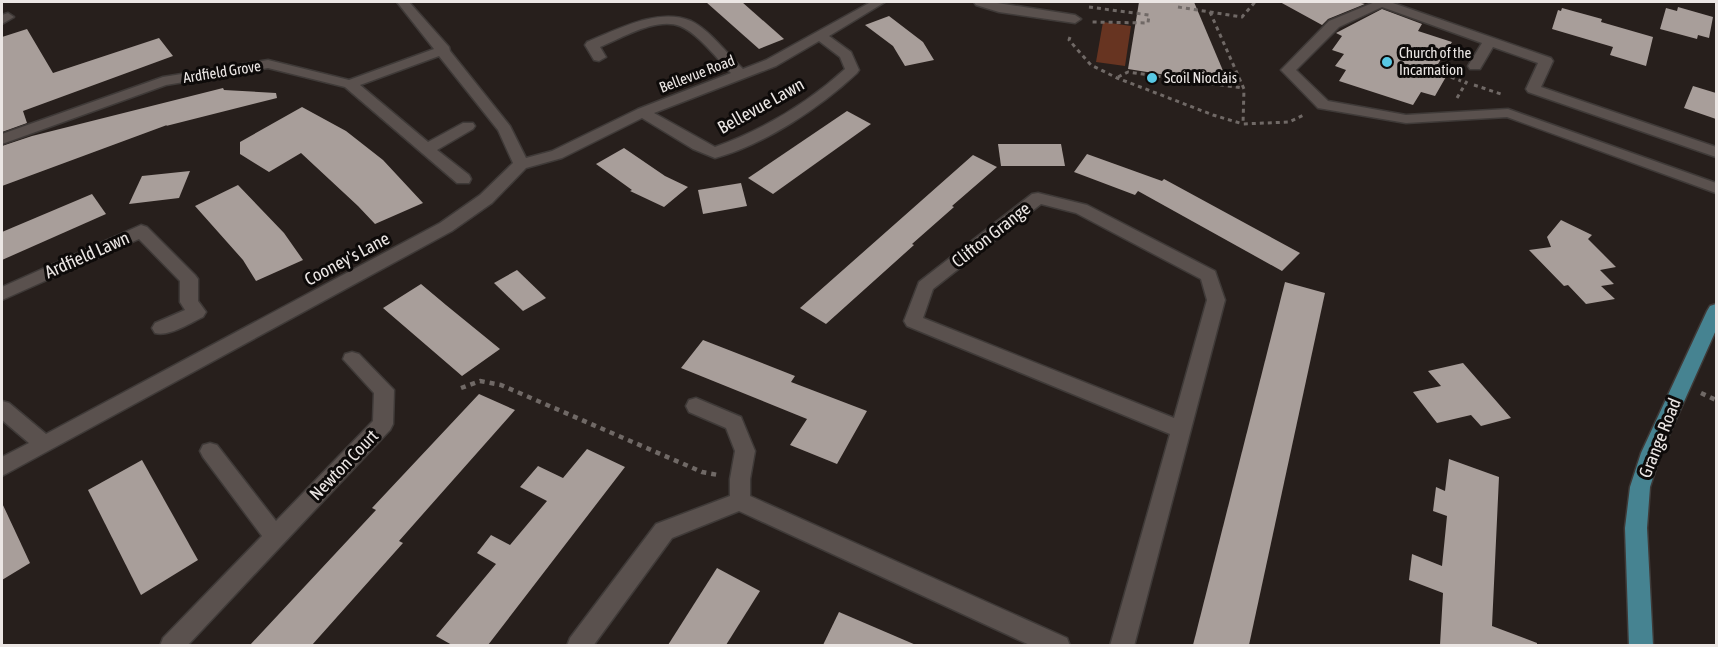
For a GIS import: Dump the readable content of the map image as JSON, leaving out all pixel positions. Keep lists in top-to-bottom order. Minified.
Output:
{"streets":{"main road":["Grange Road"],"street":["Ardfield Grove","Bellevue Road","Bellevue Lawn","Clifton Grange","Ardfield Lawn","Cooney's Lane","Newton Court"]},"crossings":[["Bellevue Road","Bellevue Lawn"],["Bellevue Road","Cooney's Lane"]],"places":["Church of the Incarnation","Scoil Niocláis"]}
